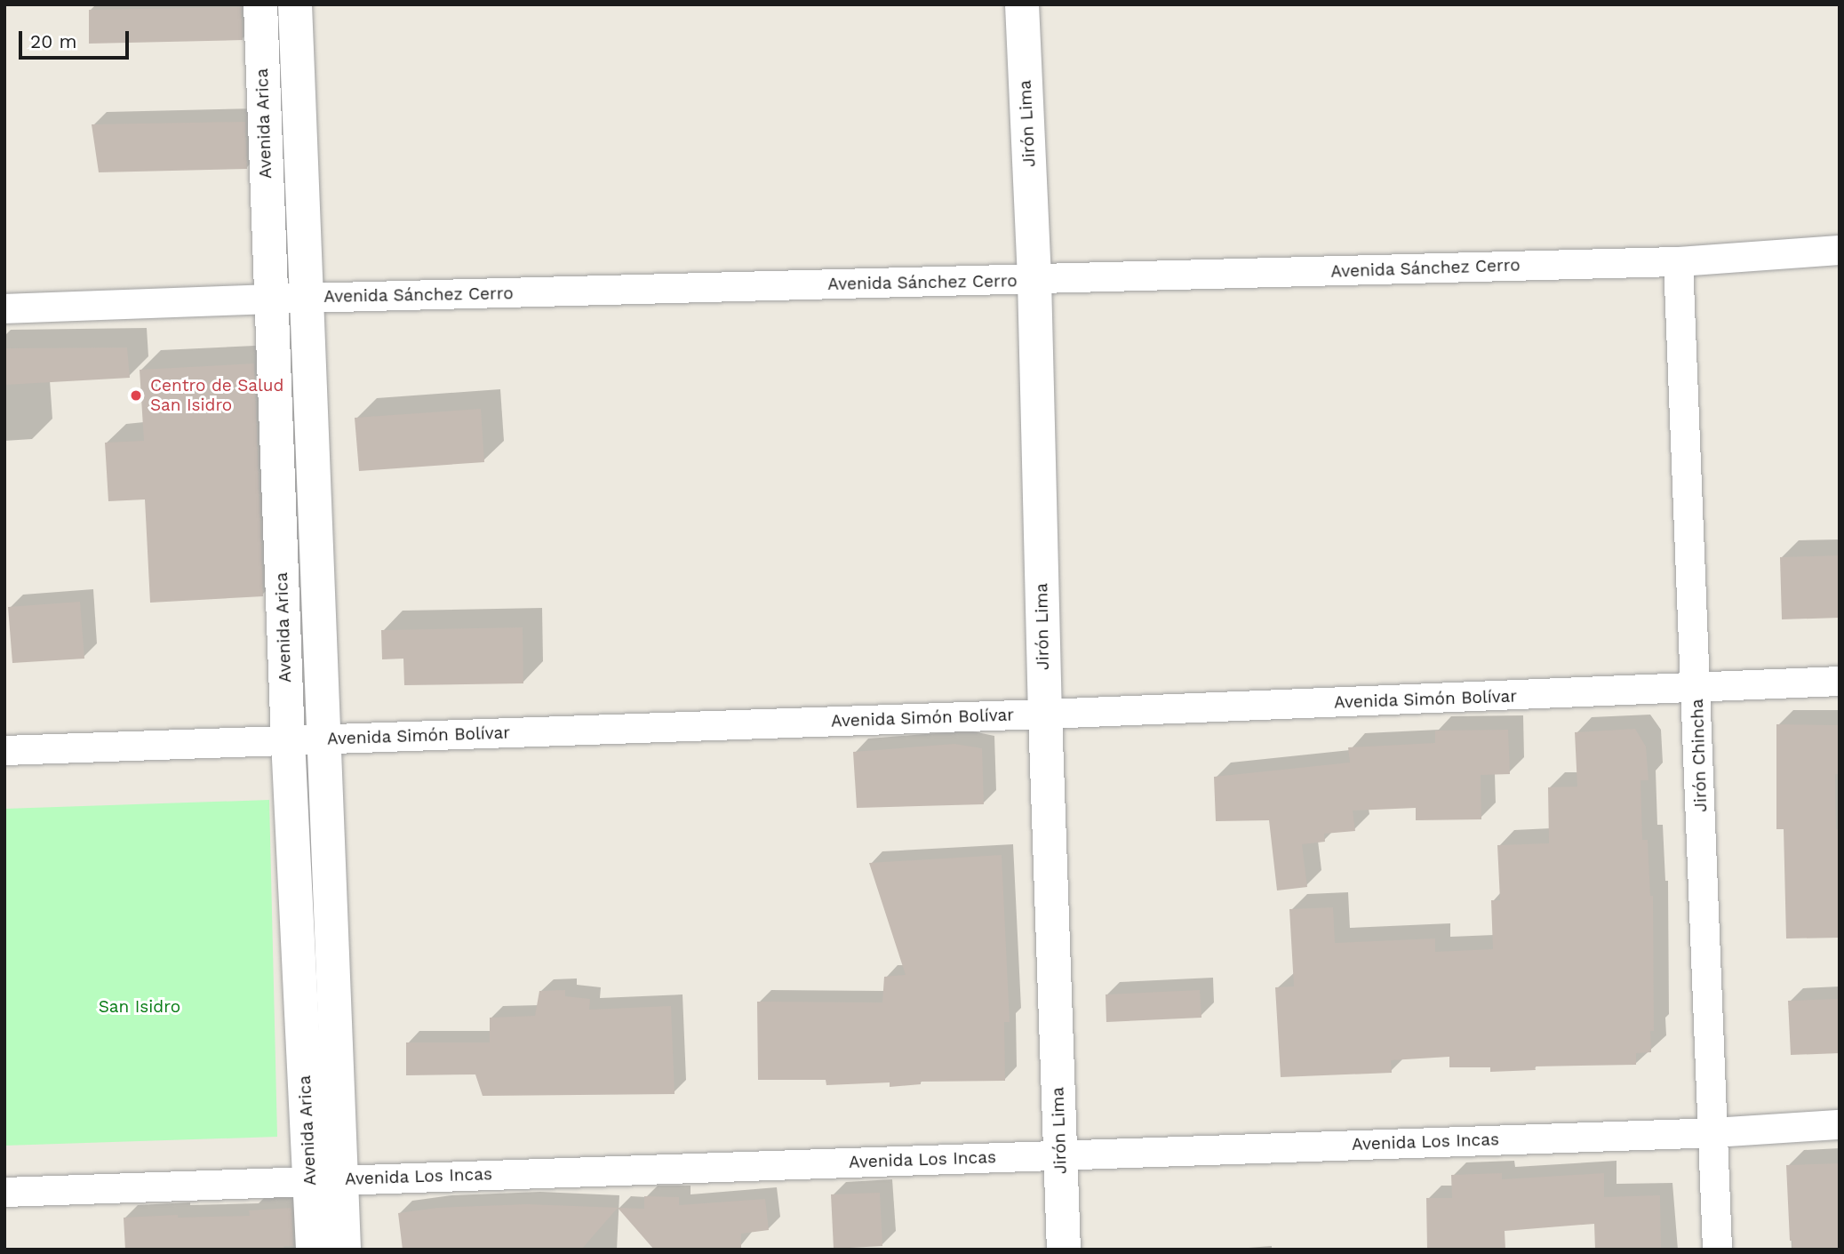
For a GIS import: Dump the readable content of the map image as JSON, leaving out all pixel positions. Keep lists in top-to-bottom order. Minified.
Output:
{"streets":{"street":["Avenida Arica","Jirón Lima","Avenida Sánchez Cerro","Avenida Simón Bolívar","Jirón Chincha","Avenida Los Incas"]},"crossings":[["Avenida Arica","Avenida Sánchez Cerro"],["Avenida Arica","Avenida Simón Bolívar"],["Avenida Arica","Avenida Los Incas"],["Jirón Lima","Avenida Sánchez Cerro"],["Jirón Lima","Avenida Simón Bolívar"],["Jirón Lima","Avenida Los Incas"],["Avenida Sánchez Cerro","Jirón Chincha"],["Avenida Simón Bolívar","Jirón Chincha"],["Jirón Chincha","Avenida Los Incas"]],"parks":["San Isidro"],"places":["Centro de Salud San Isidro"],"scale_bar":"20 m"}
